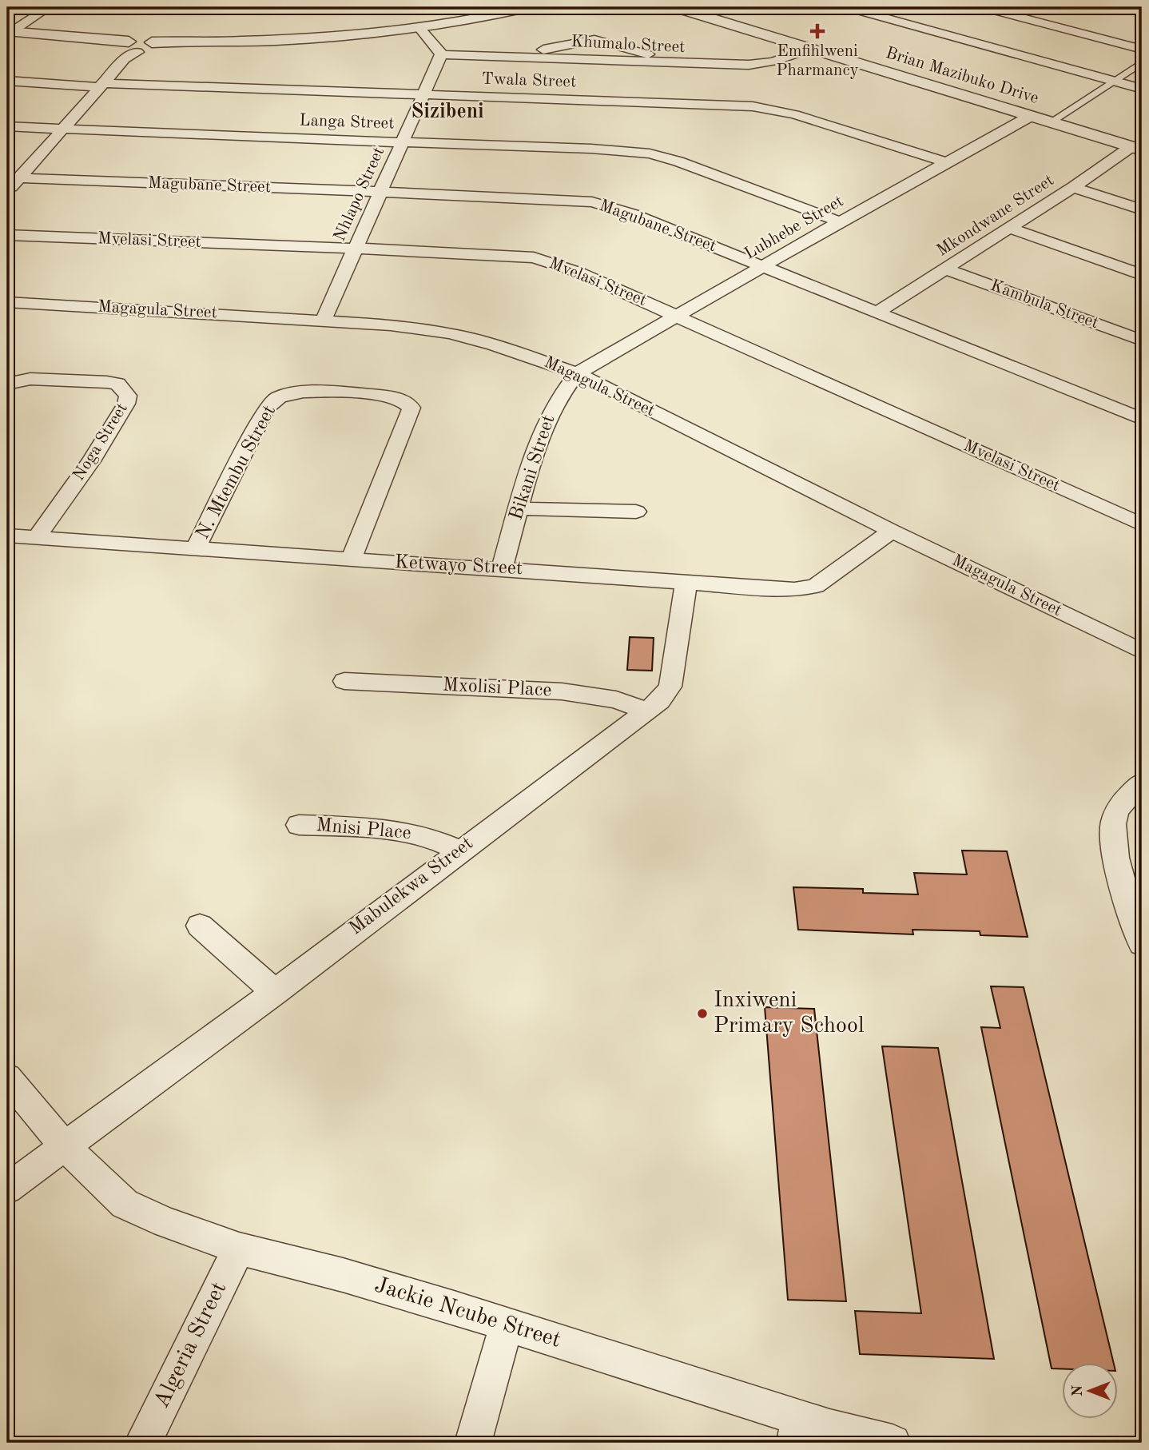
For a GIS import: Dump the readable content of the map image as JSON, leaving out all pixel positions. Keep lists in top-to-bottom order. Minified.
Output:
{"streets":{"street":["Khumalo Street","Brian Mazibuko Drive","Twala Street","Langa Street","Magubane Street","Nhlapo Street","Mkondwane Street","Lubhebe Street","Mvelasi Street","Kambula Street","Magagula Street","Noga Street","Bikani Street","N. Mtembu Street","Ketwayo Street","Mxolisi Place","Mnisi Place","Mabulekwa Street","Jackie Ncube Street","Algeria Street"]},"crossings":[["Khumalo Street","Brian Mazibuko Drive"],["Khumalo Street","Nhlapo Street"],["Brian Mazibuko Drive","Mkondwane Street"],["Brian Mazibuko Drive","Lubhebe Street"],["Twala Street","Nhlapo Street"],["Twala Street","Lubhebe Street"],["Langa Street","Nhlapo Street"],["Langa Street","Lubhebe Street"],["Magubane Street","Nhlapo Street"],["Magubane Street","Mkondwane Street"],["Magubane Street","Lubhebe Street"],["Nhlapo Street","Mvelasi Street"],["Nhlapo Street","Magagula Street"],["Mkondwane Street","Kambula Street"],["Lubhebe Street","Mvelasi Street"],["Lubhebe Street","Magagula Street"],["Lubhebe Street","Bikani Street"],["Magagula Street","Bikani Street"],["Magagula Street","Ketwayo Street"],["Noga Street","Ketwayo Street"],["Bikani Street","Ketwayo Street"],["N. Mtembu Street","Ketwayo Street"],["Ketwayo Street","Mabulekwa Street"],["Mxolisi Place","Mabulekwa Street"],["Mnisi Place","Mabulekwa Street"],["Mabulekwa Street","Jackie Ncube Street"],["Jackie Ncube Street","Algeria Street"]],"districts":["Sizibeni"],"places":{"health":["Emfihlweni Pharmancy"],"other":["Inxiweni Primary School"]},"north":"left"}
